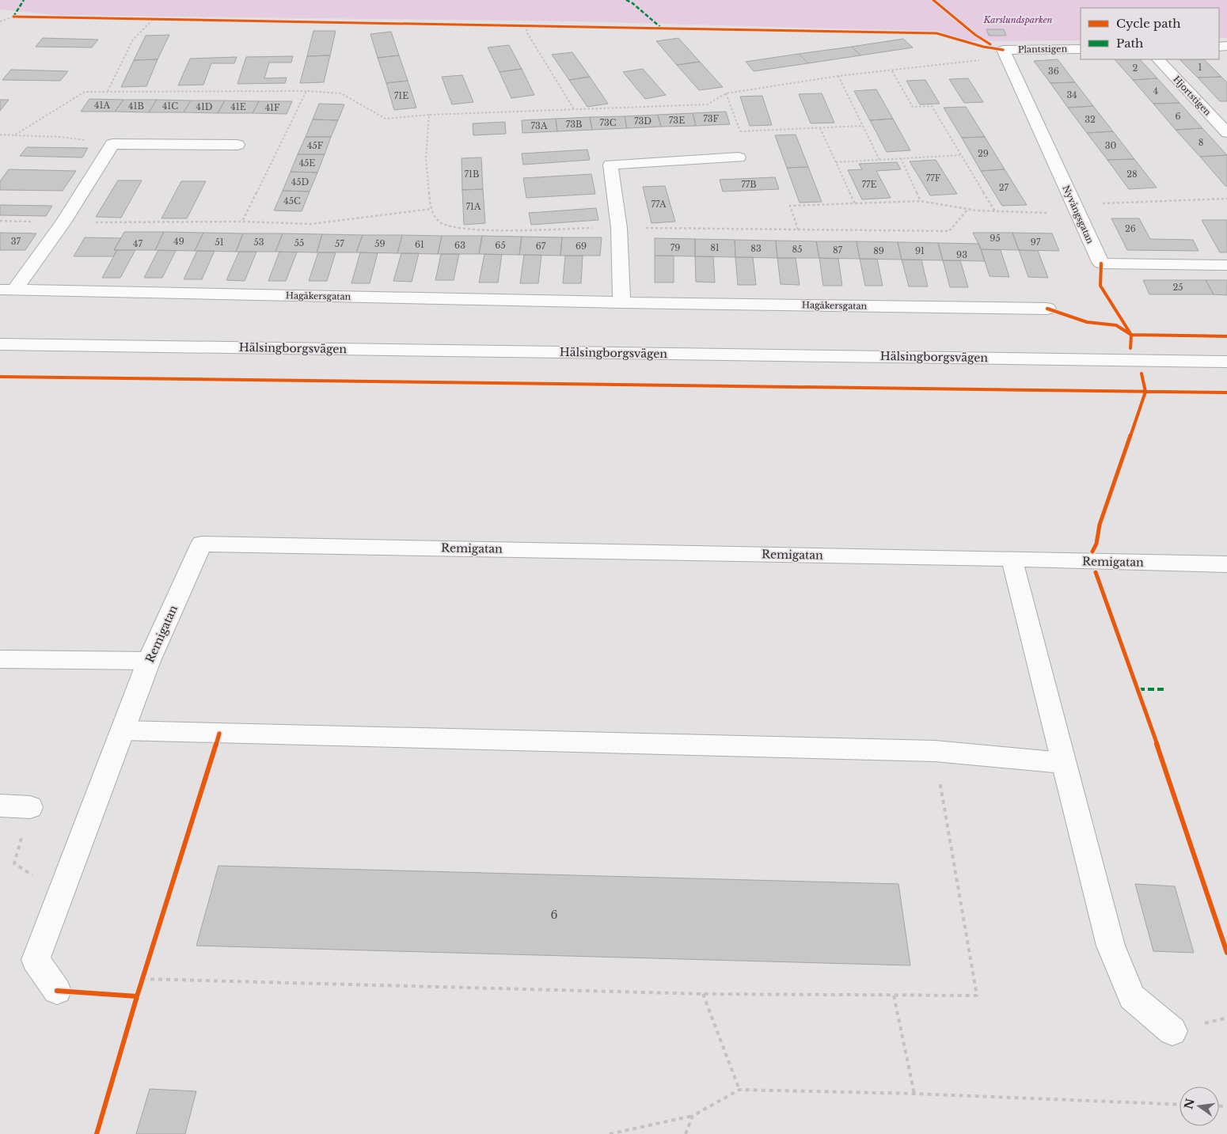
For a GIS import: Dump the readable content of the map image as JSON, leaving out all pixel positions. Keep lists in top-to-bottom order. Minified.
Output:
{"streets":{"street":["Plantstigen","Hjortstigen","Nyvångsgatan","Hagåkersgatan","Hälsingborgsvägen","Remigatan"]},"crossings":[["Plantstigen","Nyvångsgatan"]],"parks":["Karslundsparken"],"house_numbers":["1","2","36","4","34","71E","41A","41B","41C","41D","41E","41F","6","73F","32","73E","73D","73C","73B","73A","8","45F","30","29","45E","71B","28","77F","45D","77B","77E","27","45C","77A","71A","26","95","37","49","51","53","97","55","47","57","59","61","63","65","67","69","79","81","83","85","87","89","91","93","25","6"],"legend":["Cycle path","Path"],"north":"left"}
